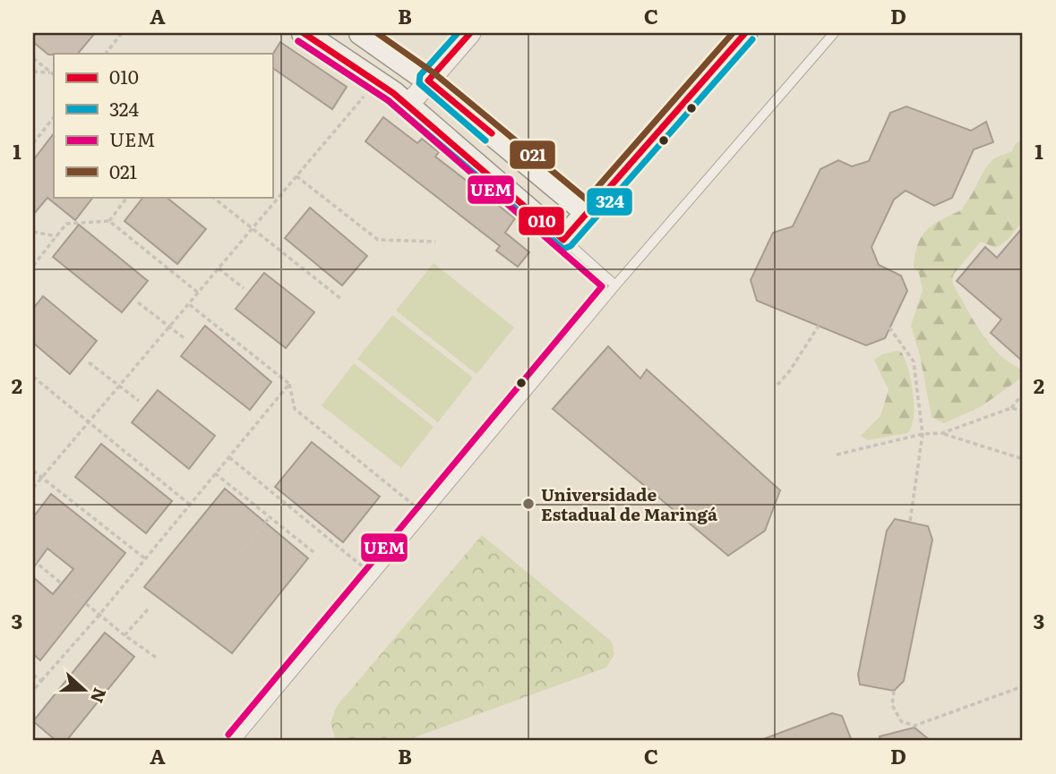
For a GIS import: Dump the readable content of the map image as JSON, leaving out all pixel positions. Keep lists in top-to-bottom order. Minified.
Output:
{"places":["Universidade Estadual de Maringá"],"lines":["transit line 010","transit line 324","transit line 021","transit line UEM"],"legend":["010","324","UEM","021"],"north":"right","grid":{"columns":["A","B","C","D"],"rows":["1","2","3"]}}
